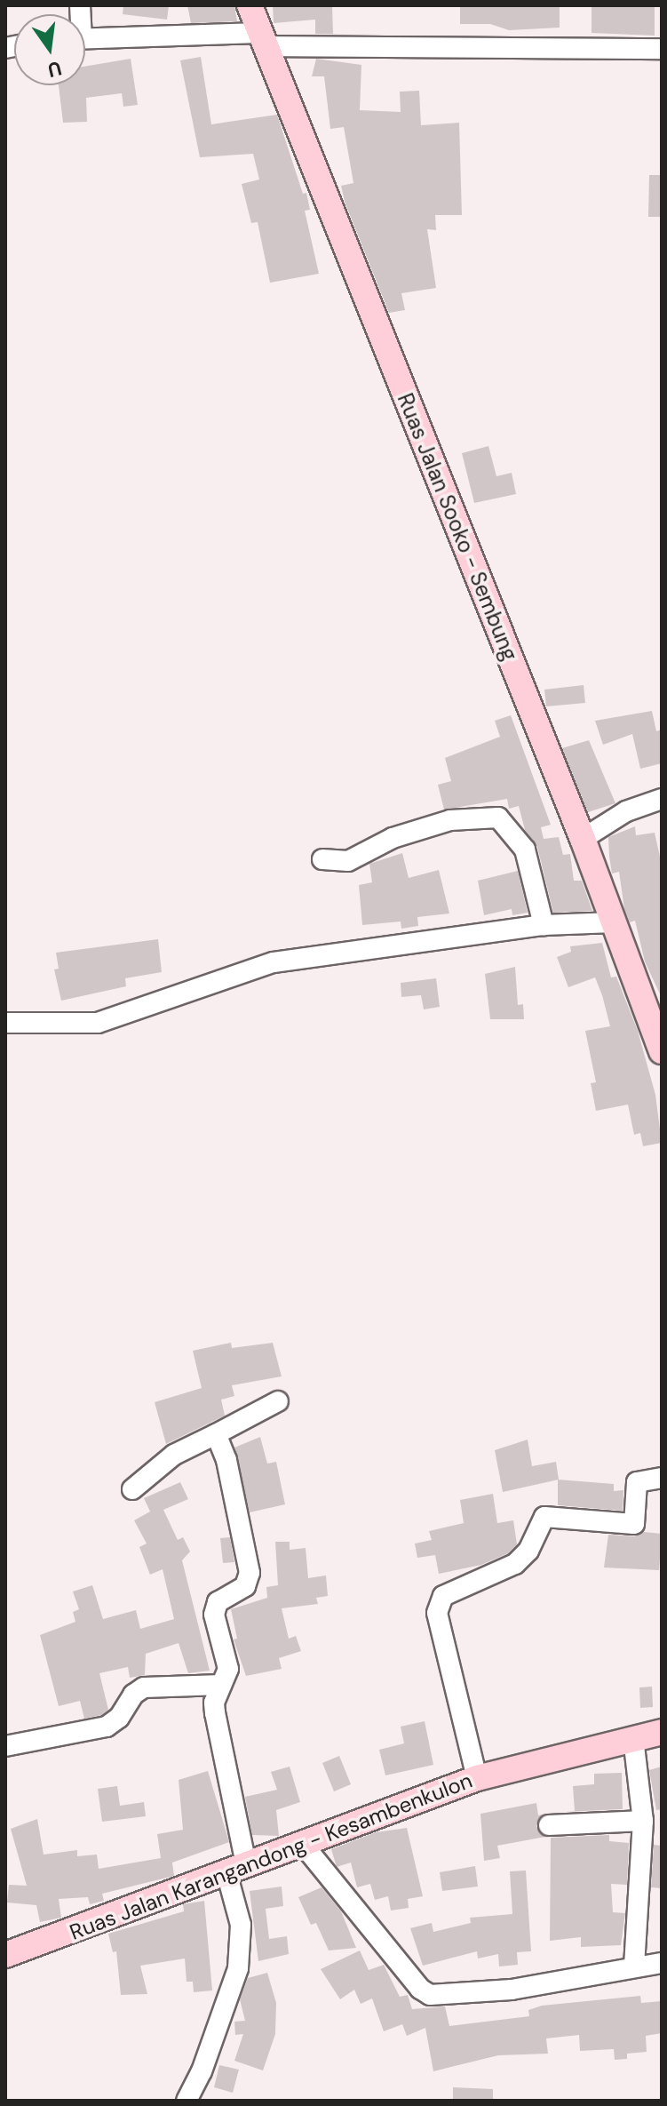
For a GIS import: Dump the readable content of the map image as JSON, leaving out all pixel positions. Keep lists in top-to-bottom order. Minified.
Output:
{"streets":{"main road":["Ruas Jalan Sooko - Sembung","Ruas Jalan Karangandong - Kesambenkulon"]},"north":"bottom"}
